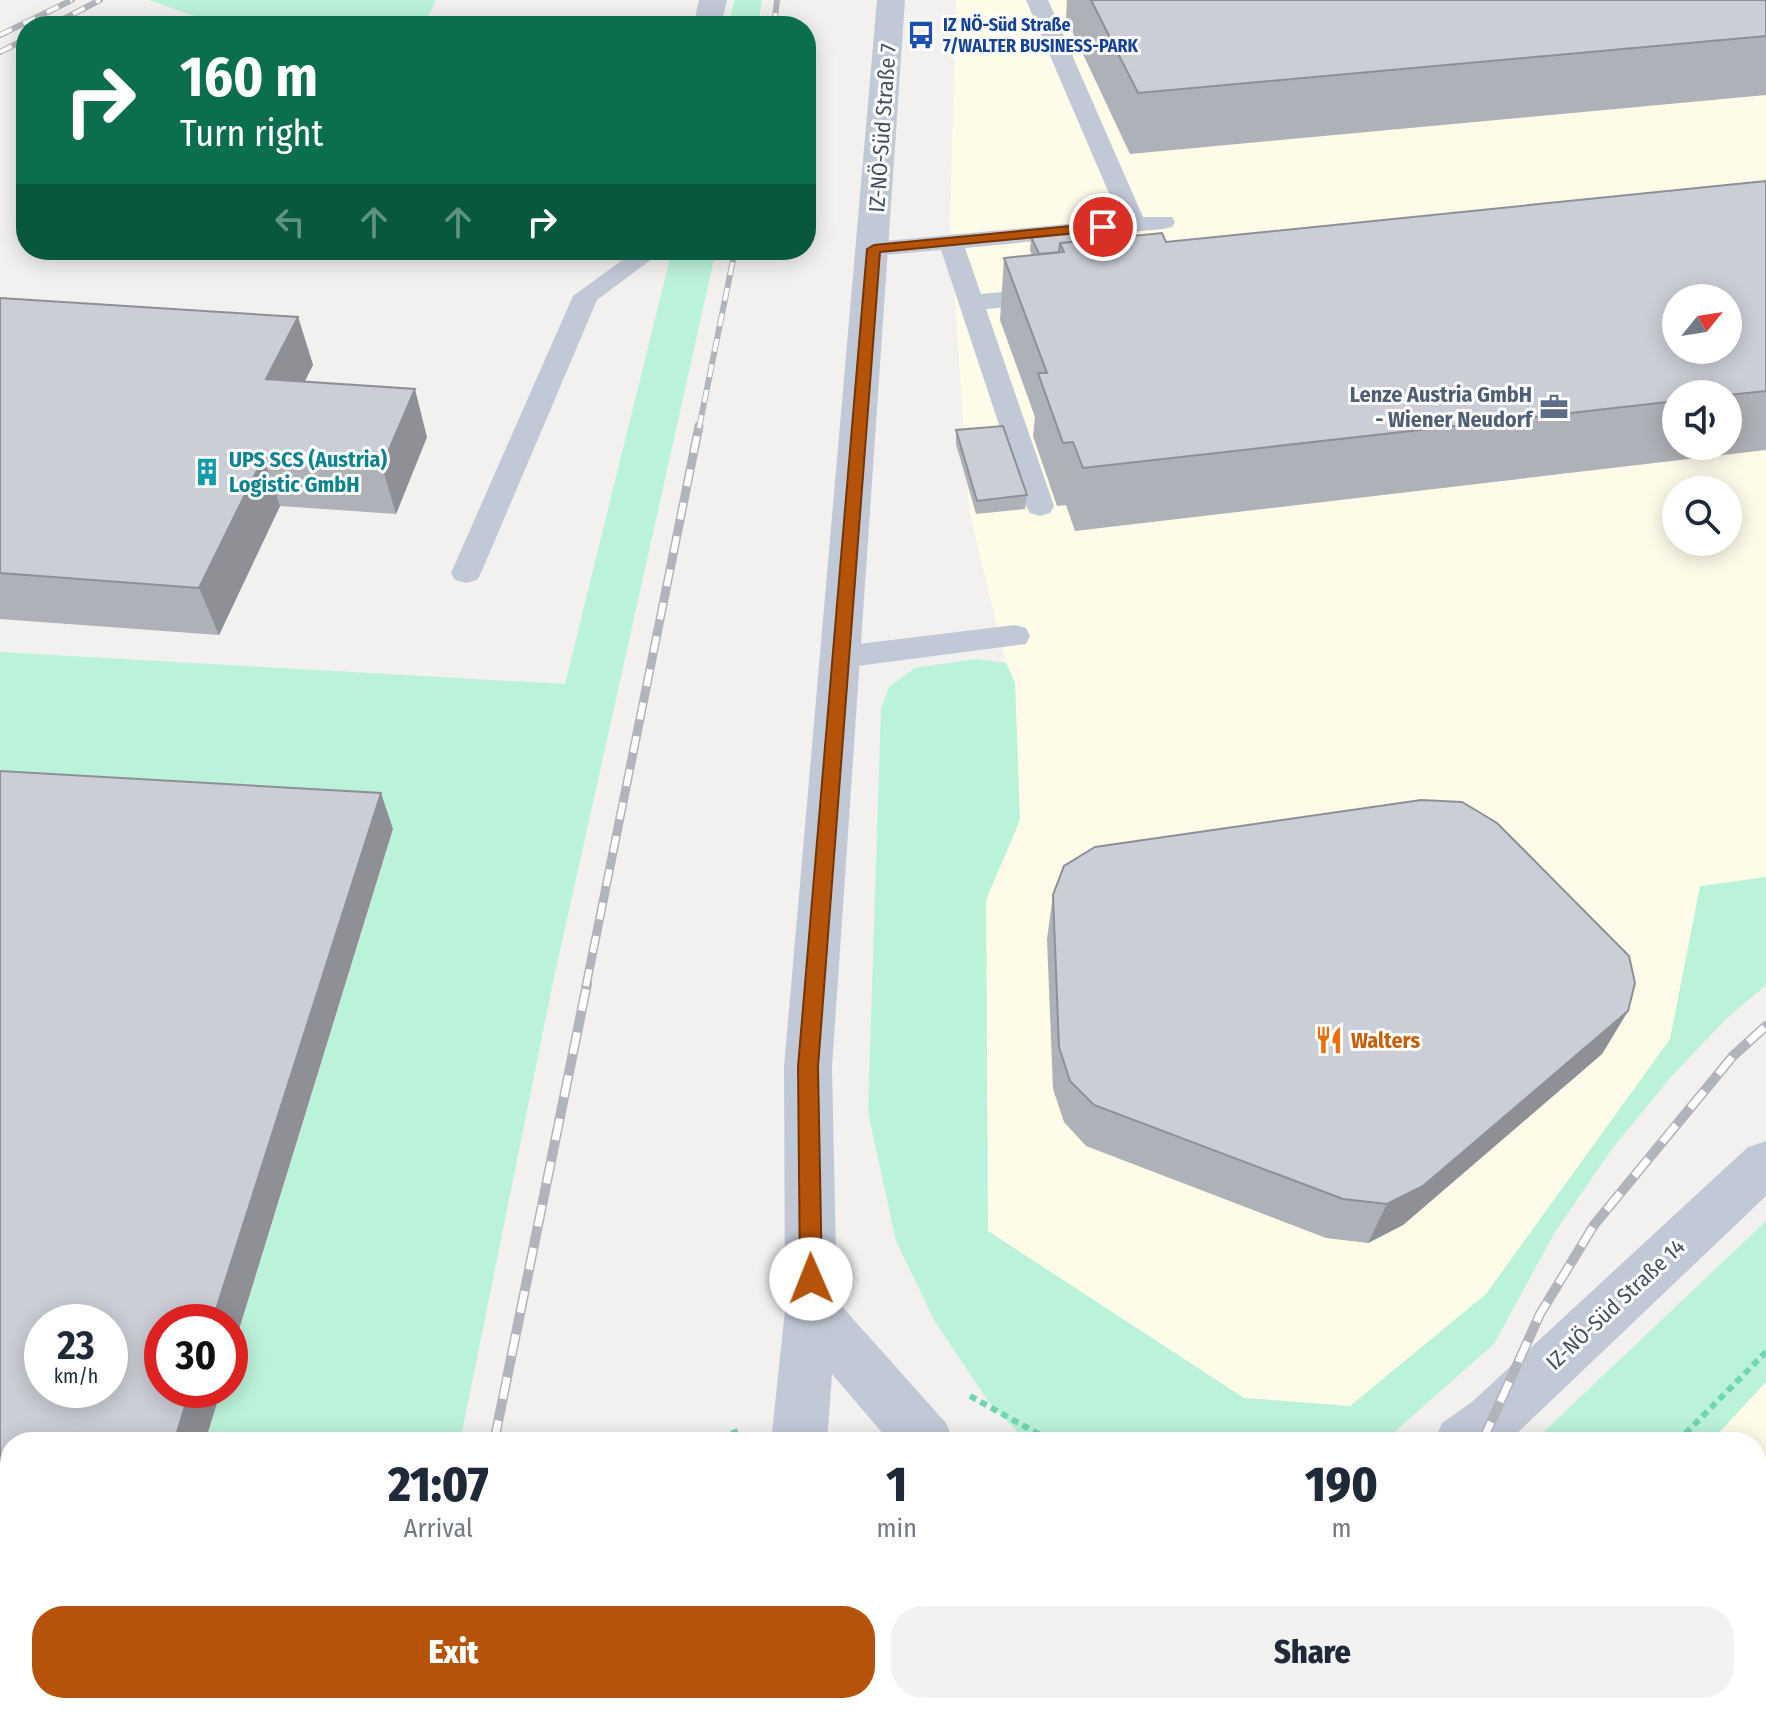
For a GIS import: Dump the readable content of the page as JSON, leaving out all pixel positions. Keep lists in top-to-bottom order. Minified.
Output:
{"streets":{"street":["IZ-NÖ-Süd Straße 7","IZ-NÖ-Süd Straße 14"]},"places":{"bus stop":["IZ NÖ-Süd Straße 7/WALTER BUSINESS-PARK"],"office":["Lenze Austria GmbH - Wiener Neudorf"],"building":["UPS SCS (Austria) Logistic GmbH"],"restaurant":["Walters"]},"north":"top right","page":{"turn":["160 m","Turn right"],"speed":"23 km/h","limit":"30","eta":["21:07","Arrival","1","min","190","m"],"buttons":["Exit","Share"]}}
